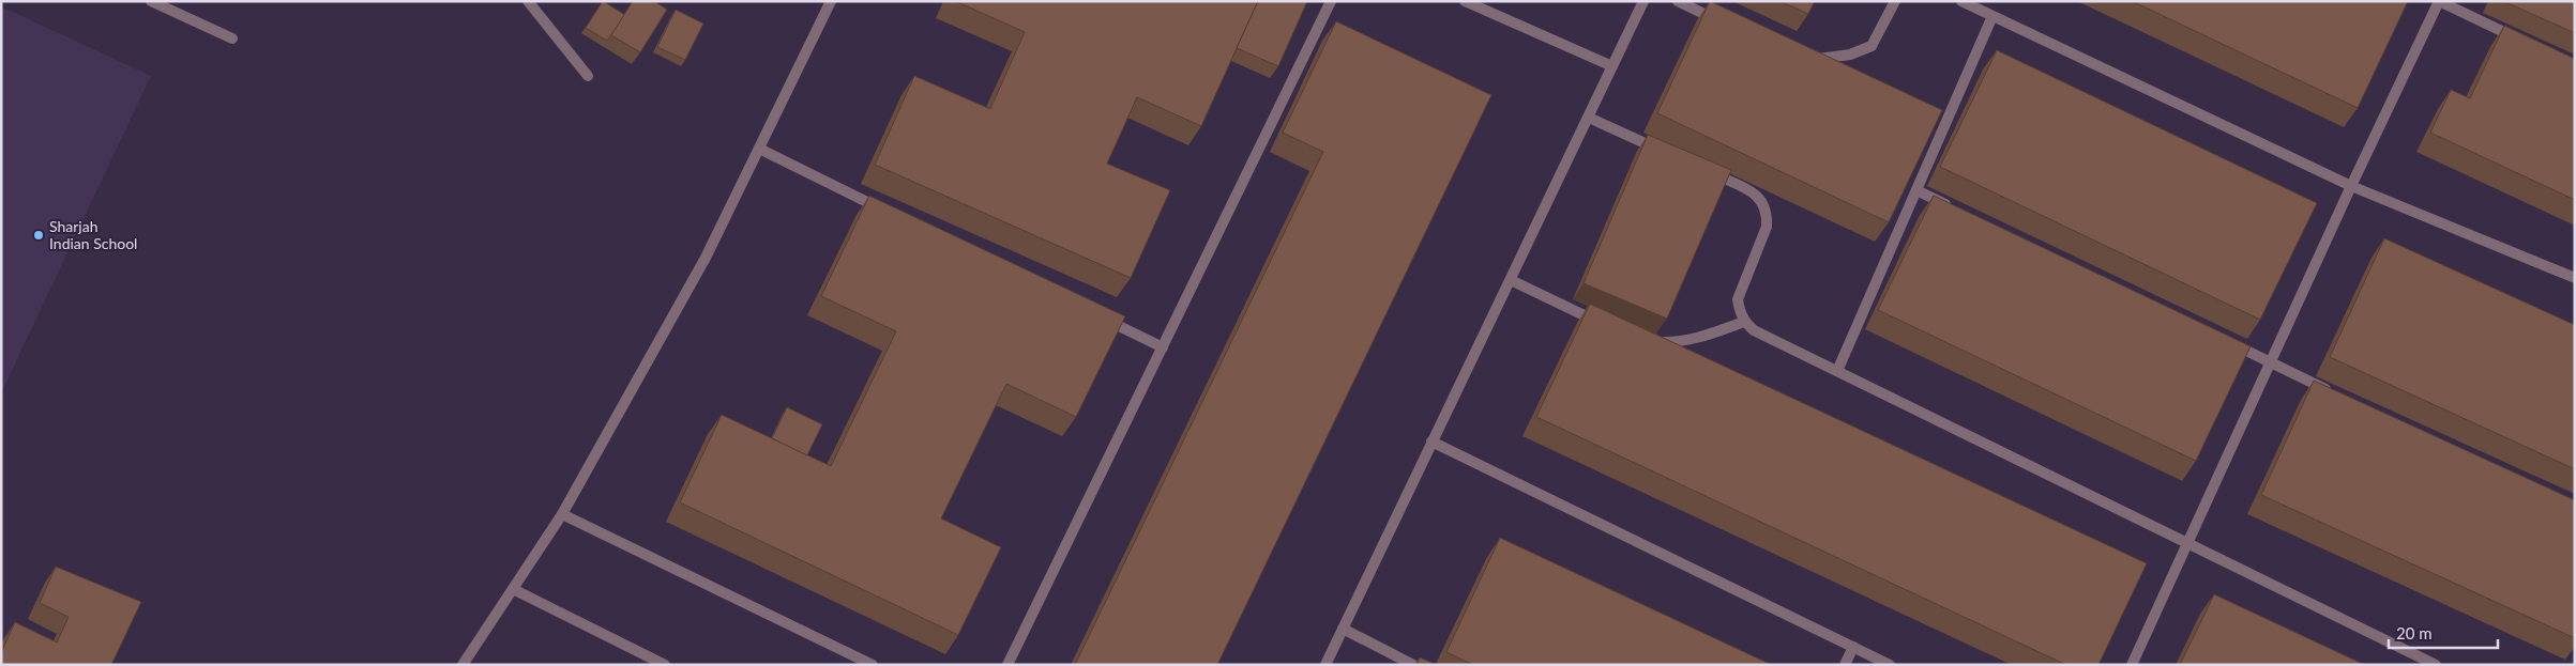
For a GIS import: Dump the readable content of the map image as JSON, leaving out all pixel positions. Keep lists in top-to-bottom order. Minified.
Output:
{"places":["Sharjah Indian School"],"scale_bar":"20 m"}
